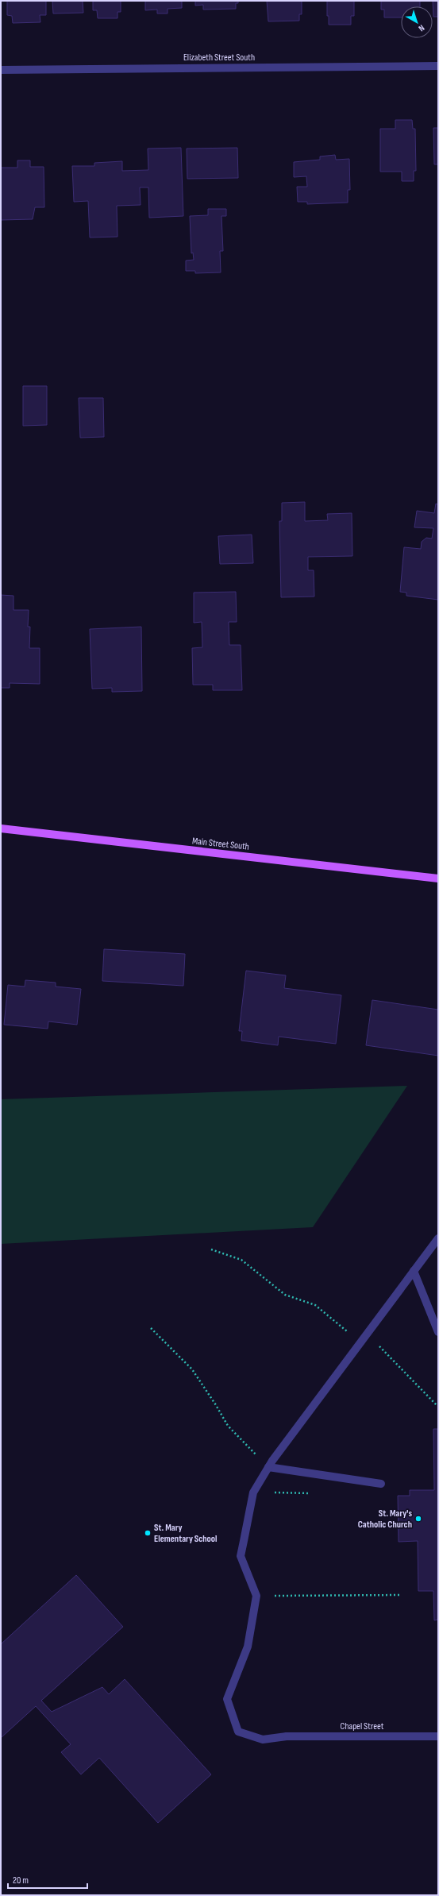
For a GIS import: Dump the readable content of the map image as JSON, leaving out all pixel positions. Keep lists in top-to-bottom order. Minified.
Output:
{"streets":{"main road":["Main Street South"],"street":["Elizabeth Street South","Chapel Street"]},"places":["St. Mary's Catholic Church","St. Mary Elementary School"],"scale_bar":"20 m","north":"bottom right"}
